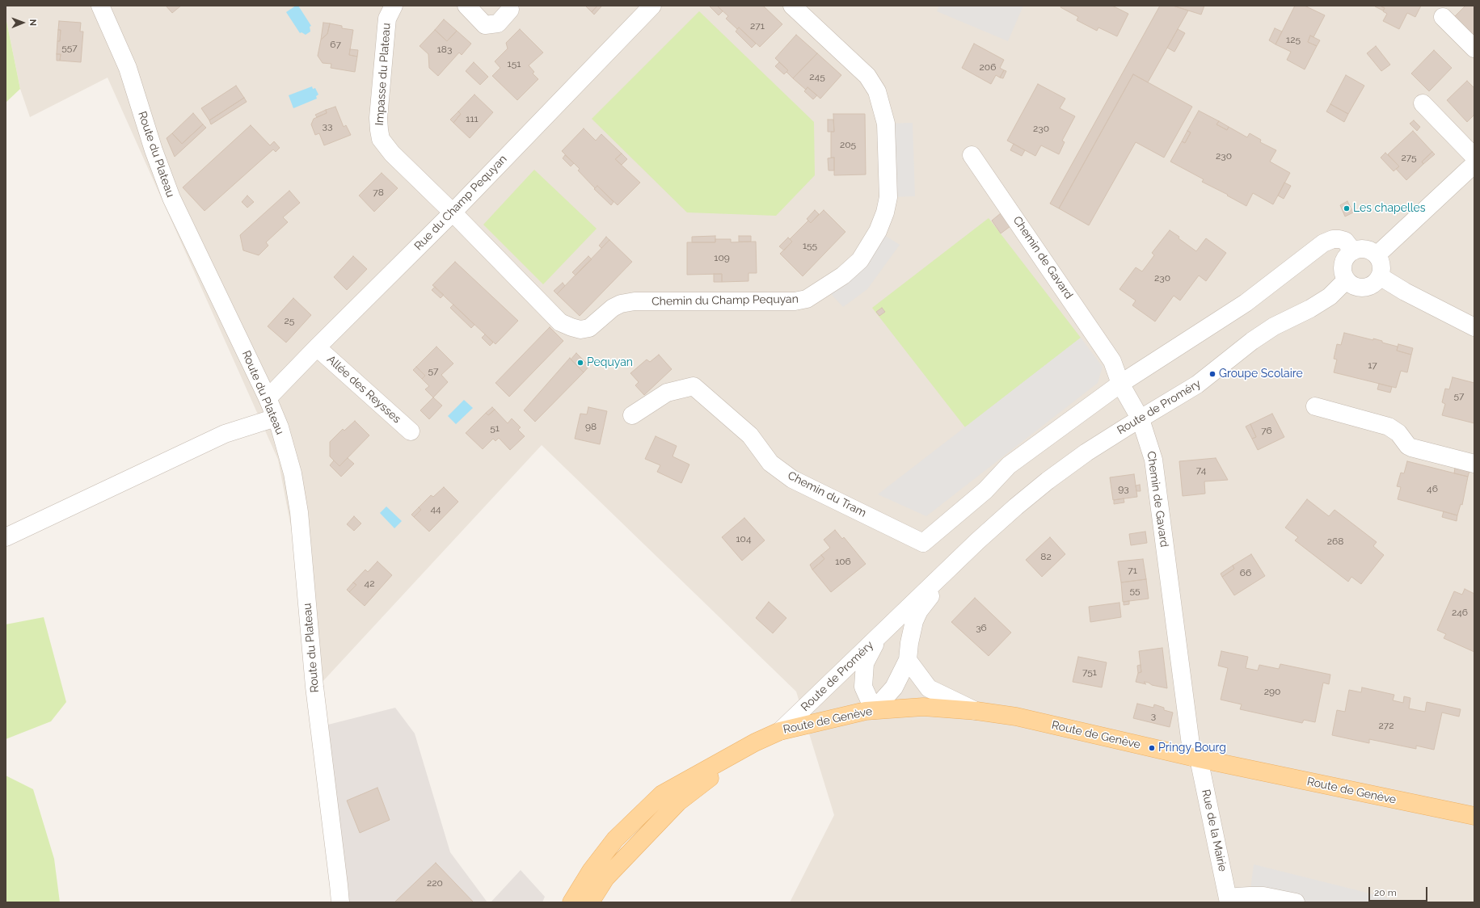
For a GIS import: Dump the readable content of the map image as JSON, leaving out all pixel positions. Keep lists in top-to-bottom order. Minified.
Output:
{"streets":{"main road":["Route de Genève"],"street":["Impasse du Plateau","Route du Plateau","Rue du Champ Pequyan","Chemin de Gavard","Chemin du Champ Pequyan","Allée des Reysses","Route de Proméry","Chemin du Tram","Rue de la Mairie"]},"crossings":[["Impasse du Plateau","Rue du Champ Pequyan"],["Impasse du Plateau","Chemin du Champ Pequyan"],["Route du Plateau","Rue du Champ Pequyan"],["Rue du Champ Pequyan","Chemin du Champ Pequyan"],["Rue du Champ Pequyan","Allée des Reysses"],["Chemin de Gavard","Route de Proméry"],["Chemin de Gavard","Chemin du Tram"],["Chemin de Gavard","Route de Genève"],["Chemin de Gavard","Rue de la Mairie"],["Route de Proméry","Route de Genève"],["Route de Genève","Rue de la Mairie"]],"places":["Les chapelles","Pequyan","Groupe Scolaire","Pringy Bourg"],"house_numbers":["271","125","67","557","183","151","206","245","111","33","230","205","230","275","78","155","109","230","25","17","57","57","98","51","76","74","93","46","44","104","268","82","106","71","66","42","55","246","36","751","290","3","272","220"],"scale_bar":"20 m","north":"right"}
